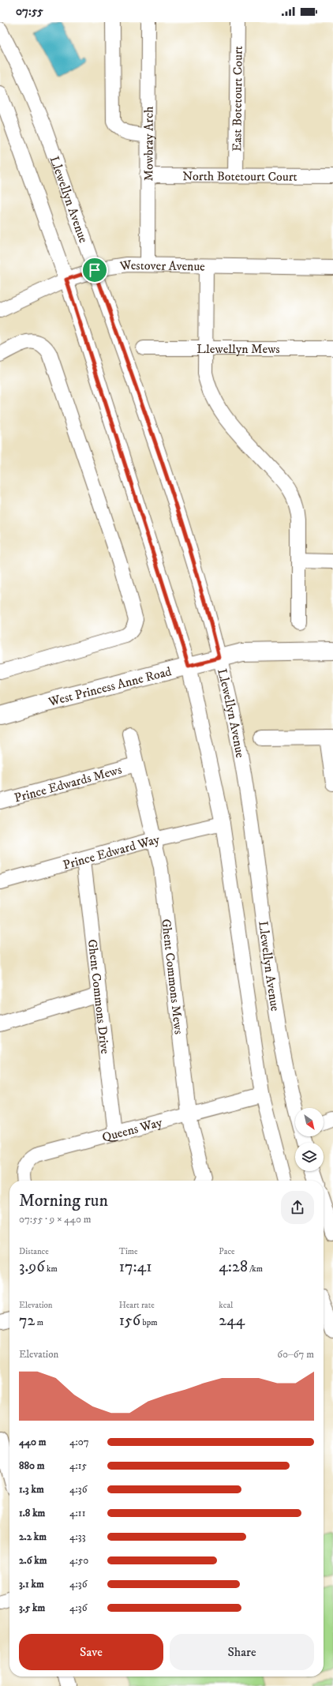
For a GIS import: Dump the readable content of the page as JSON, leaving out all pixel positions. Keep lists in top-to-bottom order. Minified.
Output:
{"streets":{"main road":["West Princess Anne Road"],"street":["East Botetourt Court","Mowbray Arch","North Botetourt Court","Llewellyn Avenue","Westover Avenue","Llewellyn Mews","Prince Edwards Mews","Prince Edward Way","Ghent Commons Mews","Ghent Commons Drive","Queens Way"]},"crossings":[["East Botetourt Court","North Botetourt Court"],["Mowbray Arch","North Botetourt Court"],["Mowbray Arch","Westover Avenue"],["Llewellyn Avenue","Westover Avenue"],["Llewellyn Avenue","West Princess Anne Road"],["Llewellyn Avenue","Prince Edward Way"],["Llewellyn Avenue","Queens Way"],["Prince Edwards Mews","Prince Edward Way"],["Prince Edwards Mews","Ghent Commons Mews"],["Prince Edward Way","Ghent Commons Mews"],["Prince Edward Way","Ghent Commons Drive"],["Ghent Commons Mews","Queens Way"],["Ghent Commons Drive","Queens Way"]],"north":"bottom right","page":{"status":"07:55","heading":["Morning run","07:55 · 9 × 440 m"],"stats":[["Distance","3.96 km"],["Time","17:41"],["Pace","4:28 /km"],["Elevation","72 m"],["Heart rate","156 bpm"],["kcal","244"]],"chart":["Elevation","60–67 m"],"list":[{"name":"440 m","note":"4:07"},{"name":"880 m","note":"4:15"},{"name":"1.3 km","note":"4:36"},{"name":"1.8 km","note":"4:11"},{"name":"2.2 km","note":"4:33"},{"name":"2.6 km","note":"4:50"},{"name":"3.1 km","note":"4:36"},{"name":"3.5 km","note":"4:36"}],"buttons":["Save","Share"]}}
